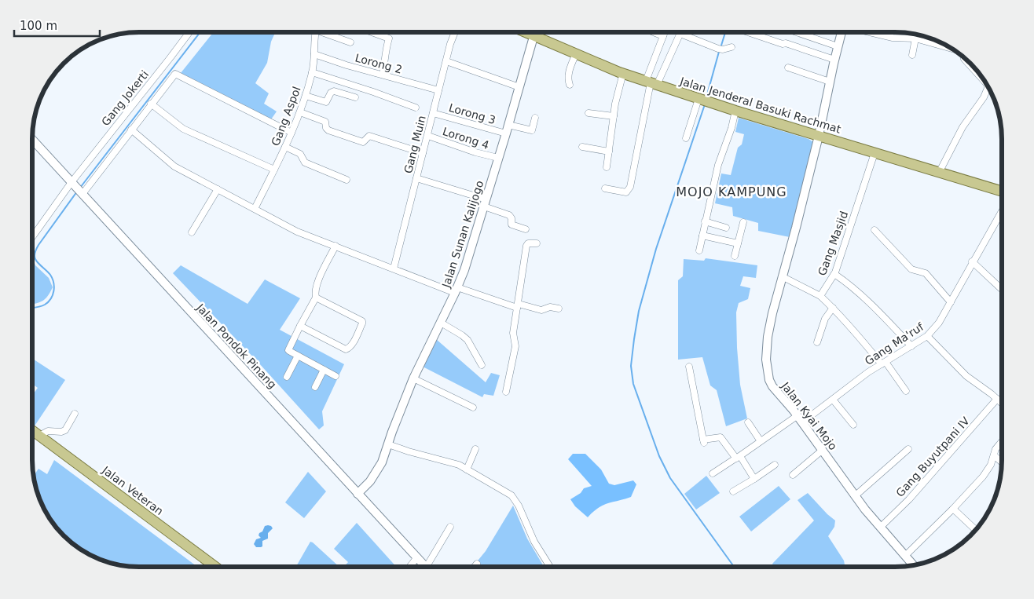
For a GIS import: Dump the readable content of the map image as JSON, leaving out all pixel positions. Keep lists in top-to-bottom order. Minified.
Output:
{"streets":{"main road":["Jalan Jenderal Basuki Rachmat","Jalan Veteran"],"street":["Lorong 2","Gang Jokerti","Lorong 3","Gang Aspol","Lorong 4","Gang Muin","Jalan Sunan Kalijogo","Gang Masjid","Gang Ma'ruf","Jalan Pondok Pinang","Jalan Kyai Mojo","Gang Buyutpani IV"]},"crossings":[["Lorong 2","Gang Aspol"],["Lorong 2","Gang Muin"],["Gang Jokerti","Jalan Pondok Pinang"],["Jalan Jenderal Basuki Rachmat","Gang Masjid"],["Jalan Jenderal Basuki Rachmat","Jalan Kyai Mojo"],["Lorong 3","Gang Muin"],["Lorong 3","Jalan Sunan Kalijogo"],["Lorong 4","Gang Muin"],["Lorong 4","Jalan Sunan Kalijogo"],["Jalan Sunan Kalijogo","Jalan Pondok Pinang"],["Gang Ma'ruf","Jalan Kyai Mojo"],["Jalan Kyai Mojo","Gang Buyutpani IV"]],"districts":["MOJO KAMPUNG"],"scale_bar":"100 m"}
